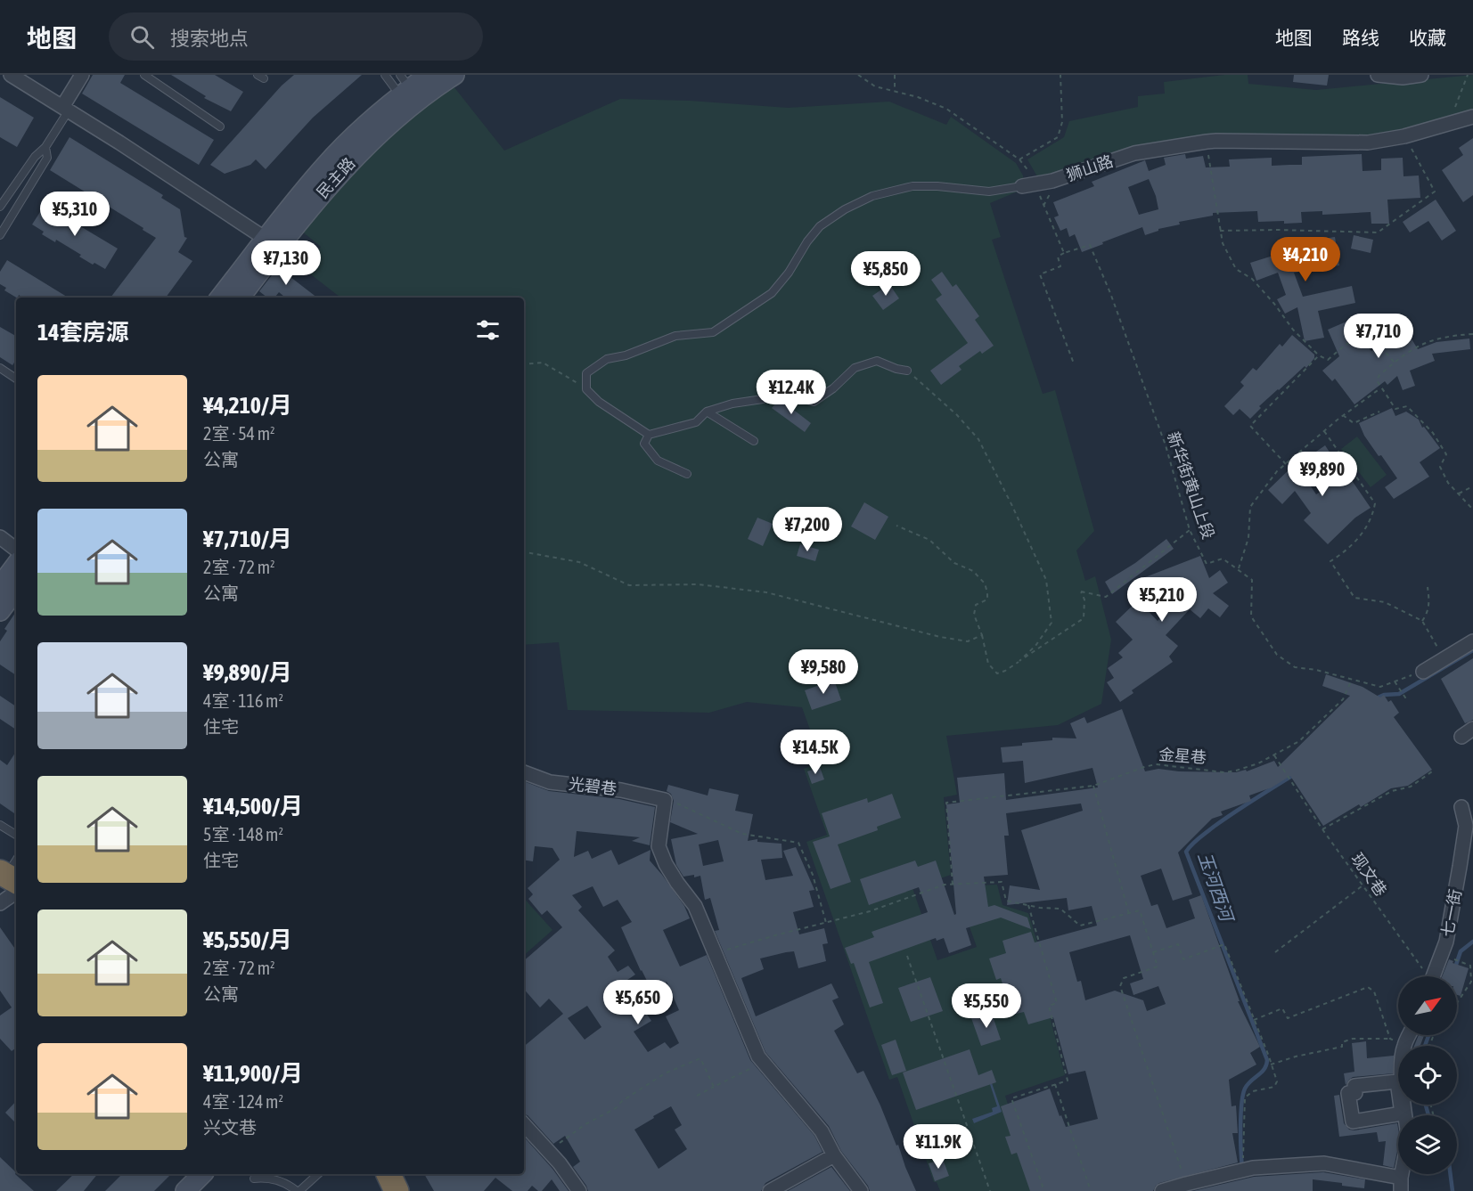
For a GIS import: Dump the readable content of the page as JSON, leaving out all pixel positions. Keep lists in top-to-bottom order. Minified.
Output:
{"streets":{"main road":["民主路"],"street":["狮山路","光碧巷","七一街"],"path":["新华街黄山上段","金星巷","现文巷"]},"crossings":[["金星巷","现文巷"]],"water":["玉河西河"],"north":"top right","page":{"header":"地图","search":"搜索地点","nav":["地图","路线","收藏"],"price":["¥5,310","¥4,210","¥7,130","¥5,850","¥7,710","¥12.4K","¥9,890","¥7,200","¥5,210","¥9,580","¥14.5K","¥5,650","¥5,550","¥11.9K"],"heading":"14套房源","list":[{"name":"¥4,210/月","note":"2室 · 54 m² · 公寓"},{"name":"¥7,710/月","note":"2室 · 72 m² · 公寓"},{"name":"¥9,890/月","note":"4室 · 116 m² · 住宅"},{"name":"¥14,500/月","note":"5室 · 148 m² · 住宅"},{"name":"¥5,550/月","note":"2室 · 72 m² · 公寓"},{"name":"¥11,900/月","note":"4室 · 124 m² · 兴文巷"}]}}
